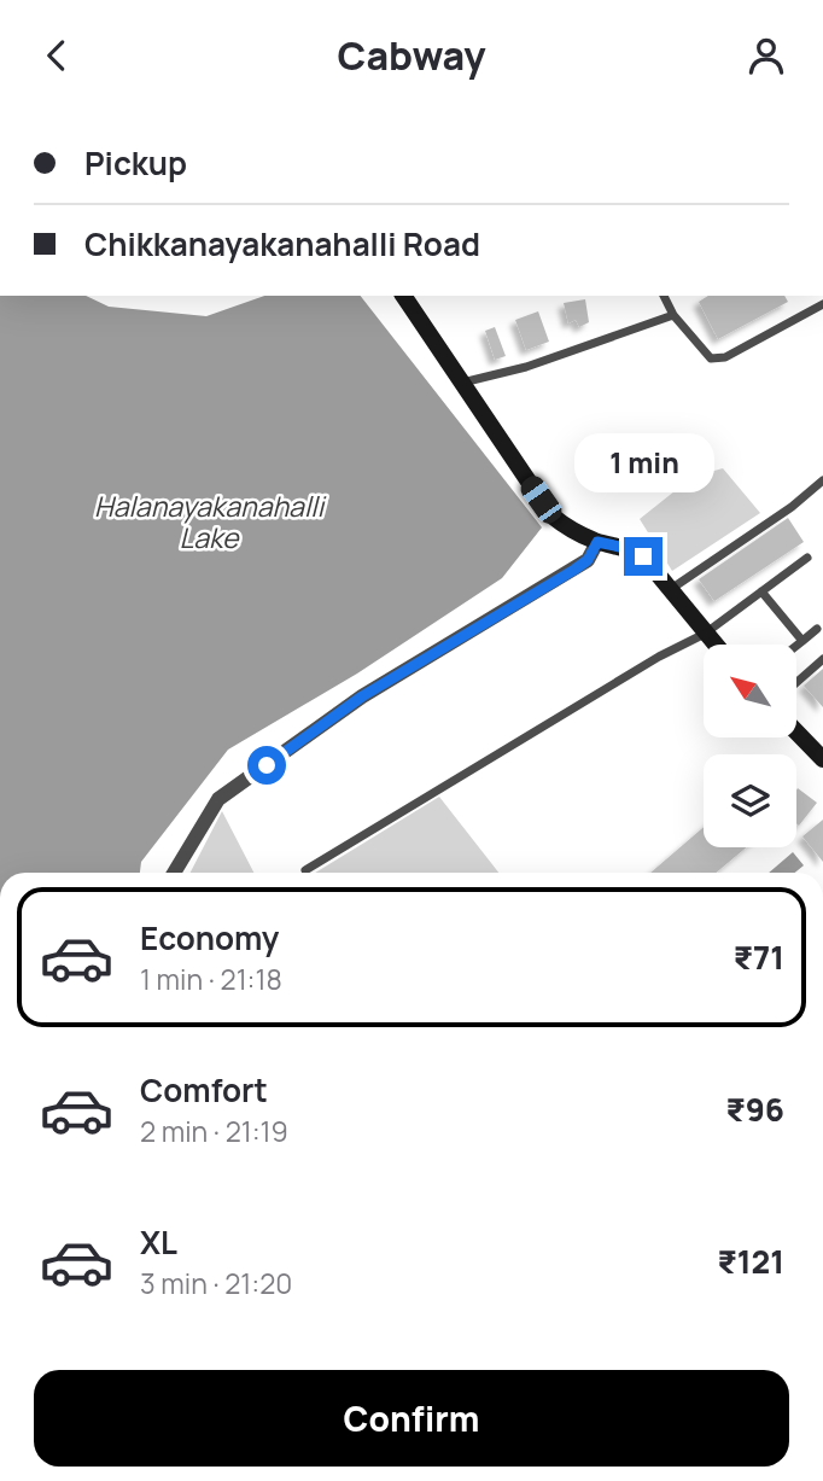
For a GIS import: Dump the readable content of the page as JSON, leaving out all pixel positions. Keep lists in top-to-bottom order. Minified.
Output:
{"water":["Halanayakanahalli Lake"],"north":"top left","page":{"header":"Cabway","banner":["Pickup","Chikkanayakanahalli Road"],"bubble":"1 min","list":[{"name":"Economy","note":"1 min · 21:18","value":"₹71"},{"name":"Comfort","note":"2 min · 21:19","value":"₹96"},{"name":"XL","note":"3 min · 21:20","value":"₹121"}],"buttons":"Confirm"}}
